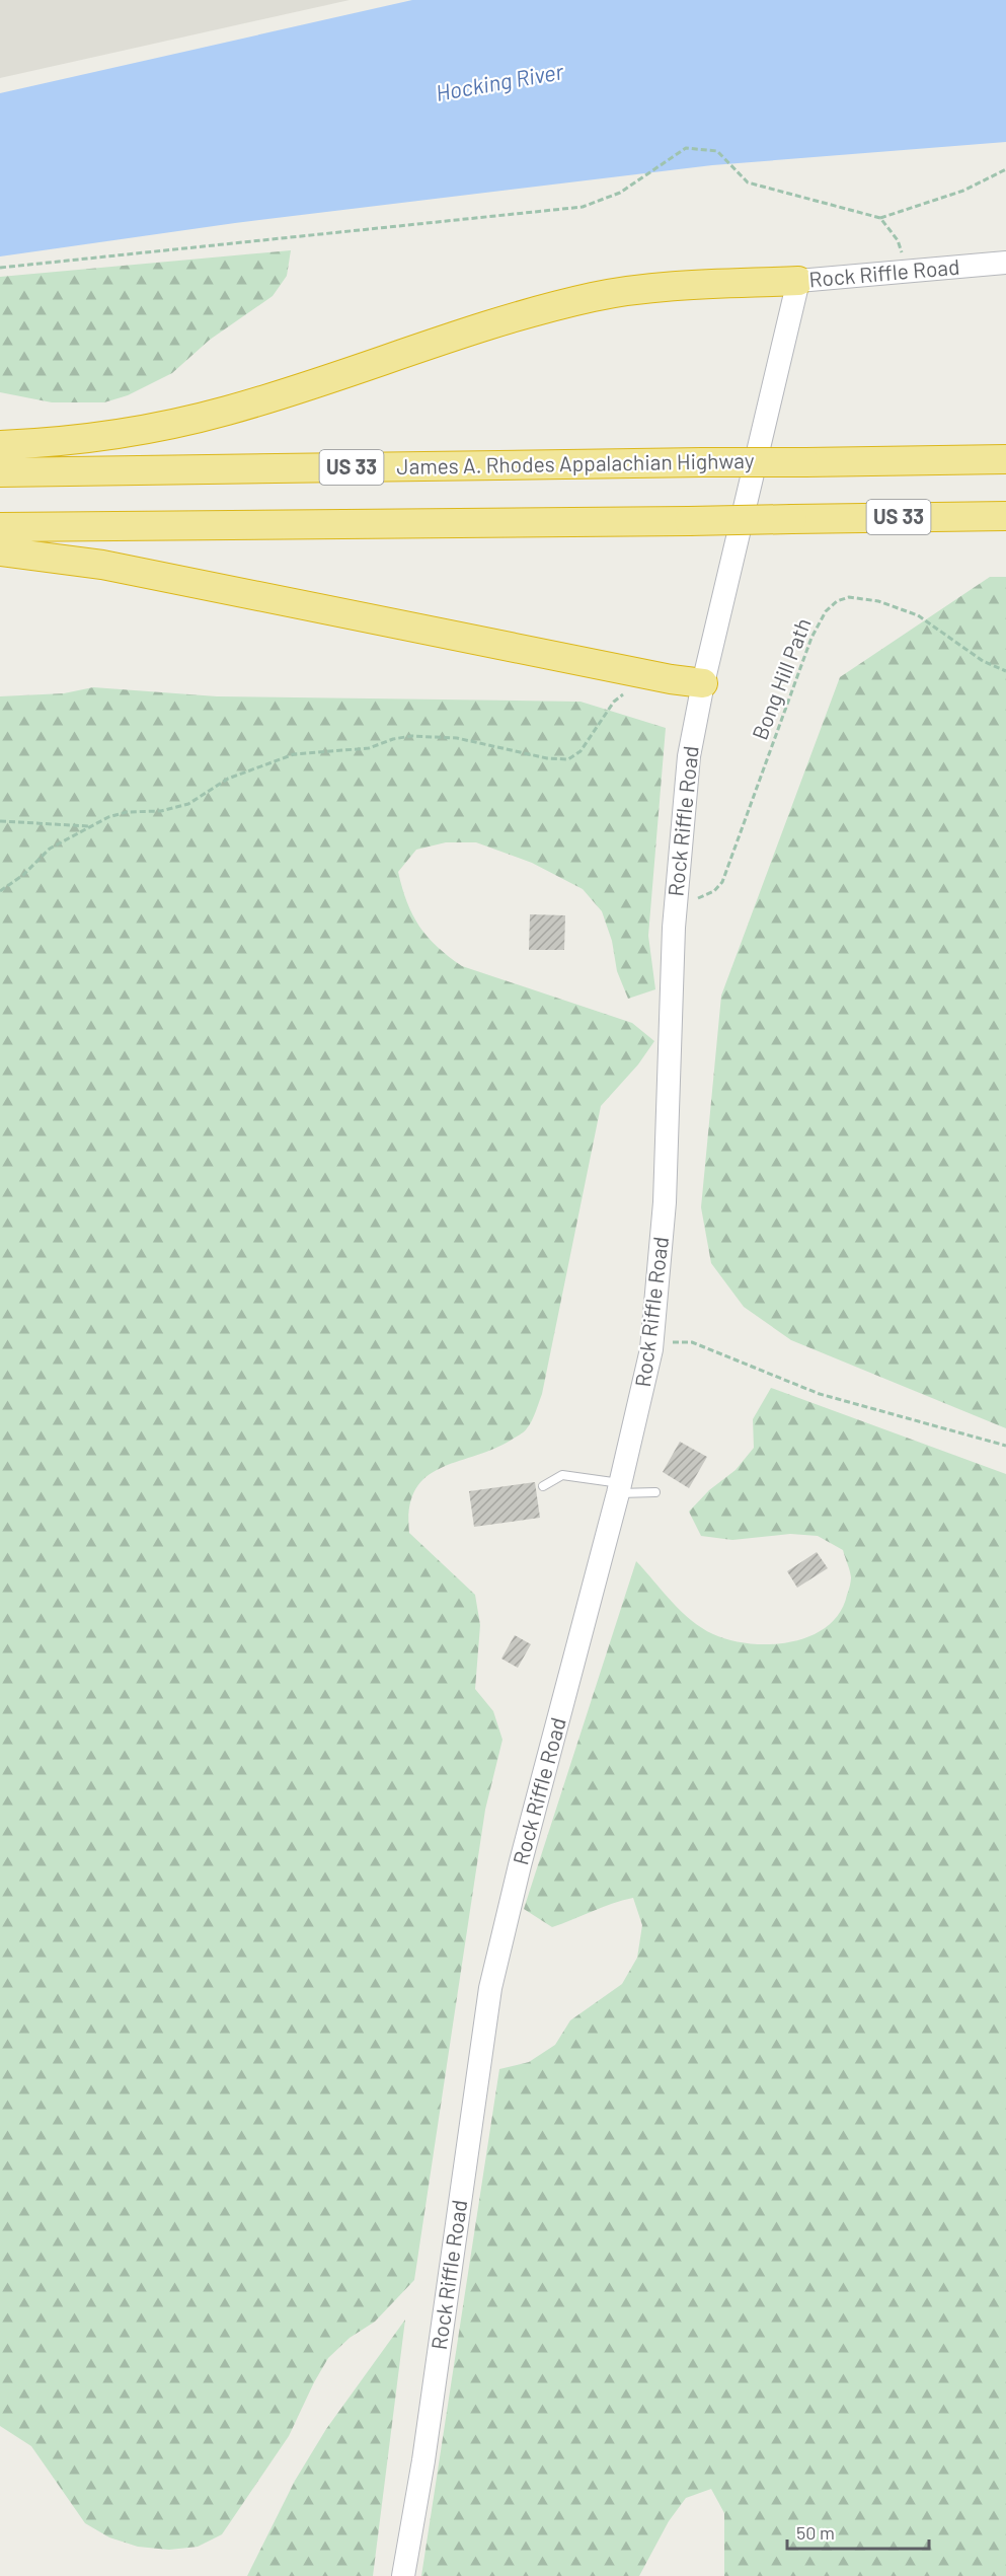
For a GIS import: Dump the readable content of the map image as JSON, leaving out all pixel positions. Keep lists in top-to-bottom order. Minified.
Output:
{"streets":{"highway":["James A. Rhodes Appalachian Highway","US 33"],"street":["Rock Riffle Road"],"path":["Bong Hill Path"]},"water":["Hocking River"],"scale_bar":"50 m"}
